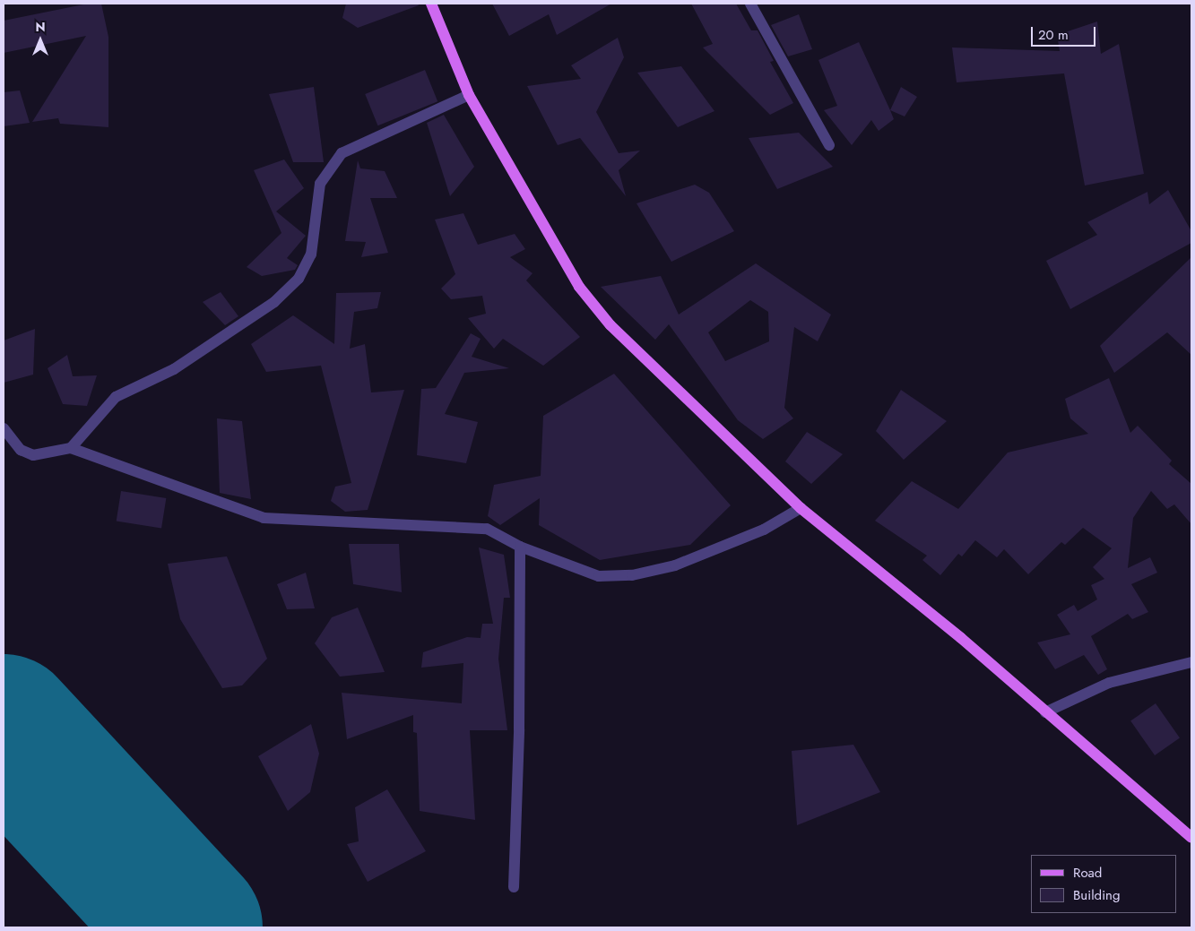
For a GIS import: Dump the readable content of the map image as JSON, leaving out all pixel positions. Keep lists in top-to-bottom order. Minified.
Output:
{"legend":["Road","Building"],"scale_bar":"20 m","north":"top"}
